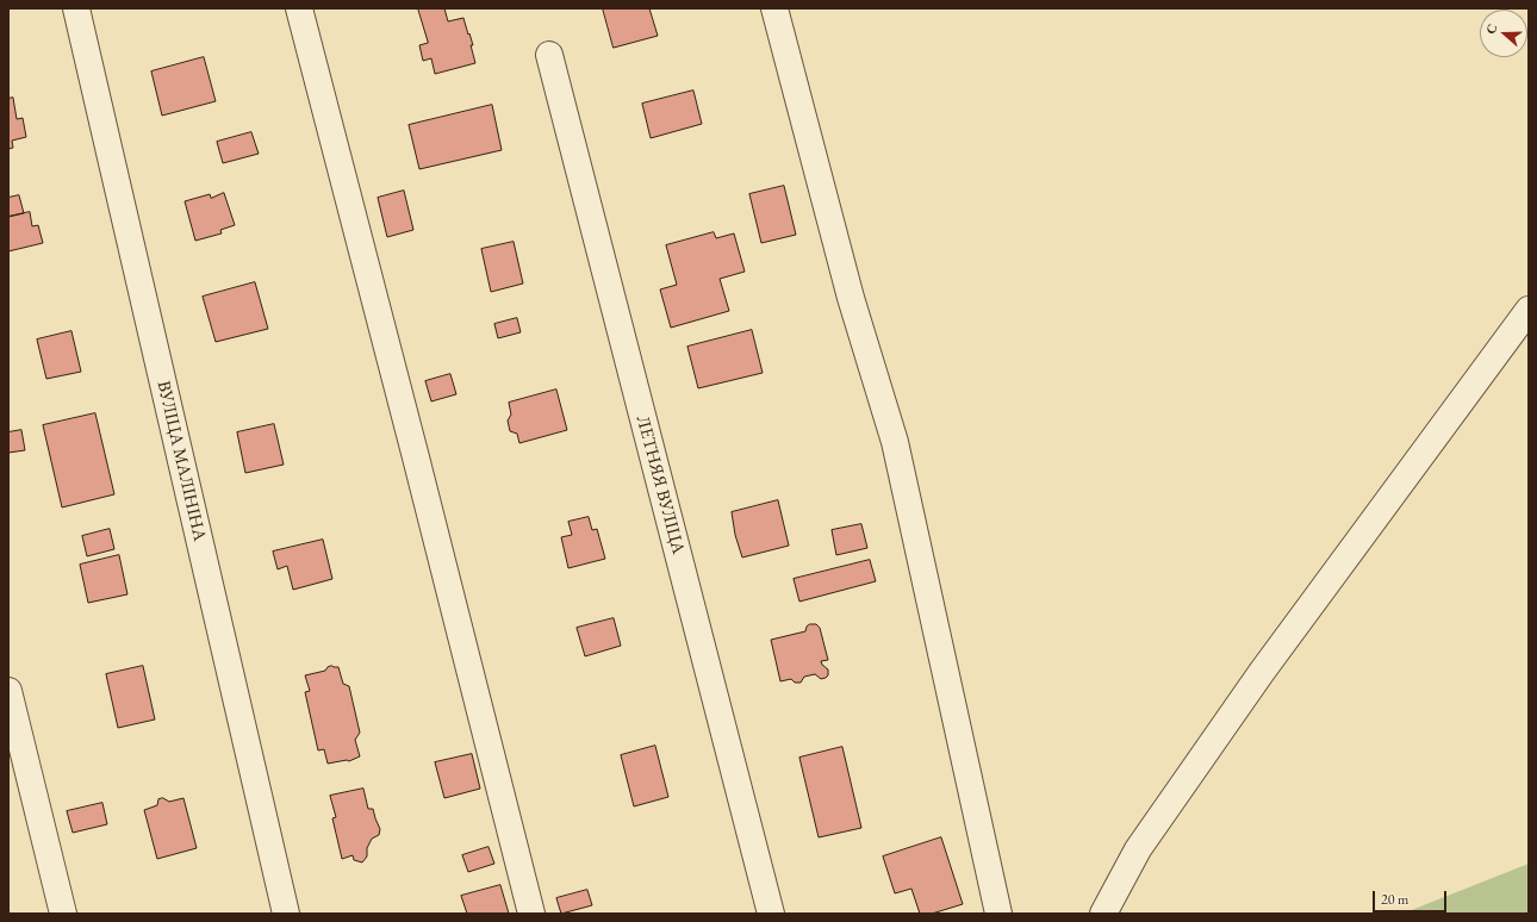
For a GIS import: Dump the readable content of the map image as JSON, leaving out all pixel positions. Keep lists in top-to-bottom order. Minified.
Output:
{"streets":{"street":["ВУЛІЦА МАЛІНІНА","ЛЕТНЯЯ ВУЛІЦА"]},"scale_bar":"20 m","north":"left"}
